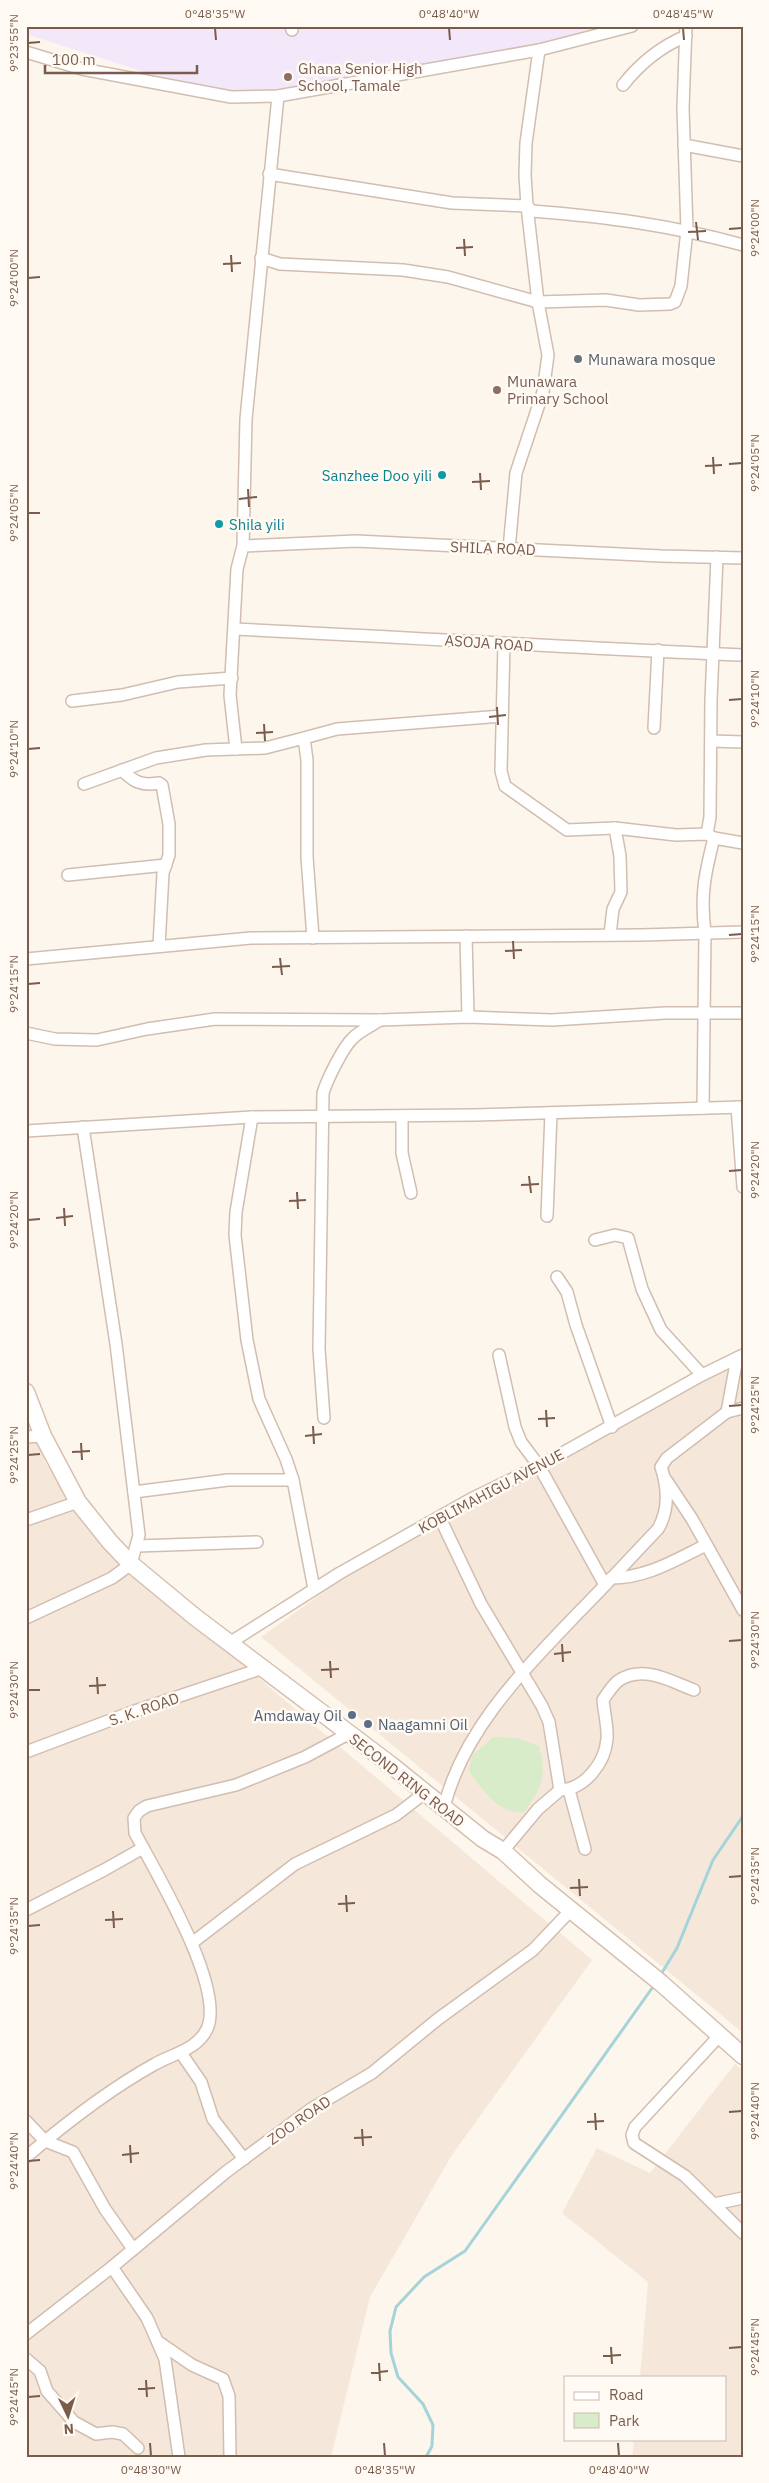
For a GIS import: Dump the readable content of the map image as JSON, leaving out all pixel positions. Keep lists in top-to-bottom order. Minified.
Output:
{"streets":{"street":["SHILA ROAD","ASOJA ROAD","KOBLIMAHIGU AVENUE","S. K. ROAD","SECOND RING ROAD","ZOO ROAD"]},"crossings":[["KOBLIMAHIGU AVENUE","SECOND RING ROAD"],["S. K. ROAD","SECOND RING ROAD"],["SECOND RING ROAD","ZOO ROAD"]],"places":["Ghana Senior High School, Tamale","Munawara mosque","Munawara Primary School","Sanzhee Doo yili","Shila yili","Amdaway Oil","Naagamni Oil"],"legend":["Road","Park"],"scale_bar":"100 m","north":"bottom","coordinates":["0°48'35\"W","0°48'40\"W","0°48'45\"W","9°23'55\"N","9°24'00\"N","9°24'05\"N","9°24'10\"N","9°24'15\"N","9°24'20\"N","9°24'25\"N","9°24'30\"N","9°24'35\"N","9°24'40\"N","9°24'45\"N","0°48'30\"W"]}
